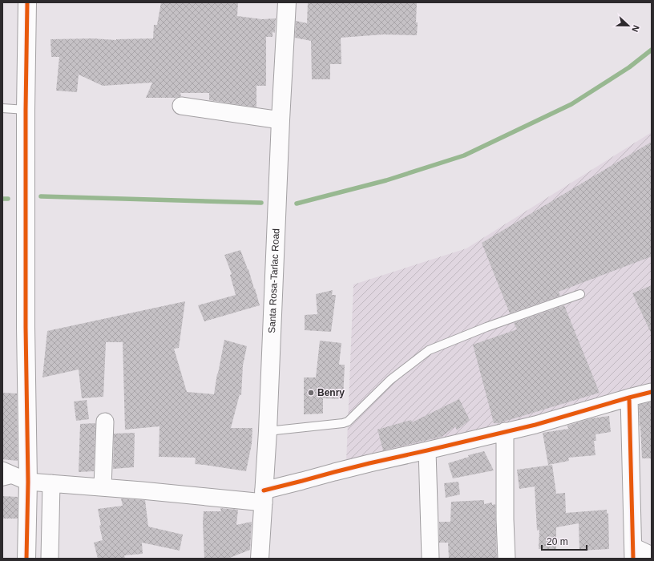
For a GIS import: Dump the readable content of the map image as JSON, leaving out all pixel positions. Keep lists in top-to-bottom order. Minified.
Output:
{"streets":{"main road":["Santa Rosa-Tarlac Road"]},"places":["Benry"],"scale_bar":"20 m","north":"right"}
